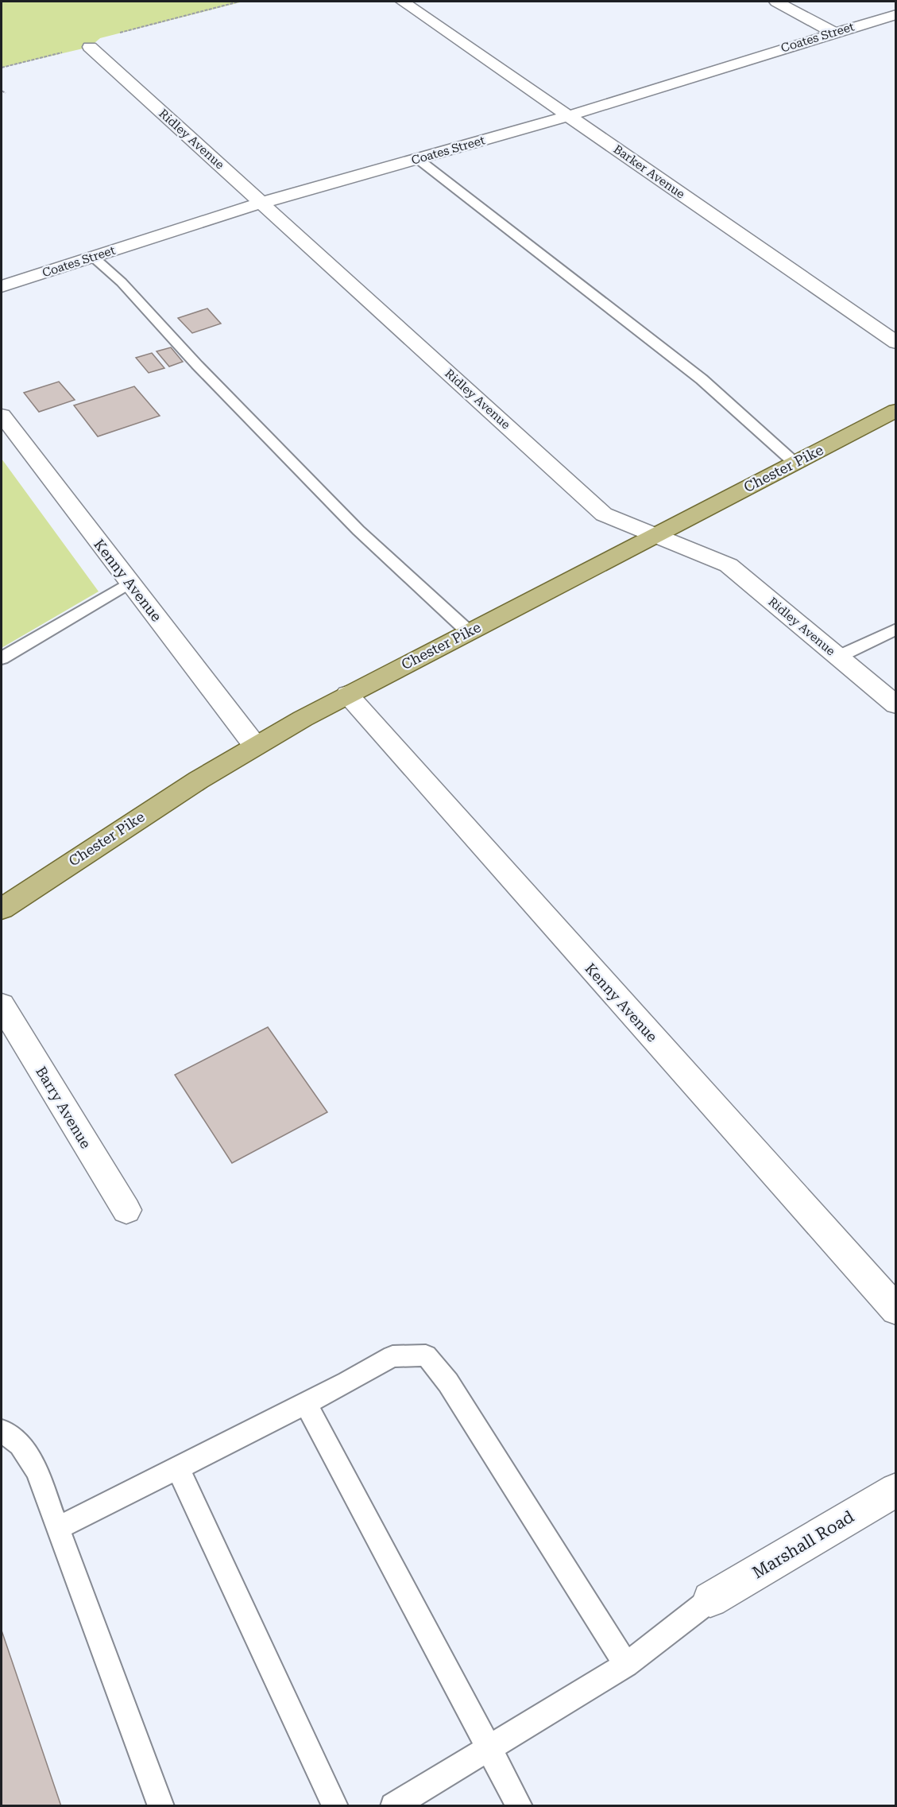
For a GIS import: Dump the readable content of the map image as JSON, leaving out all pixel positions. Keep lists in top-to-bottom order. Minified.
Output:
{"streets":{"main road":["Chester Pike"],"street":["Coates Street","Ridley Avenue","Barker Avenue","Kenny Avenue","Barry Avenue","Marshall Road"]},"crossings":[["Coates Street","Ridley Avenue"],["Coates Street","Barker Avenue"],["Ridley Avenue","Chester Pike"],["Chester Pike","Kenny Avenue"]]}
